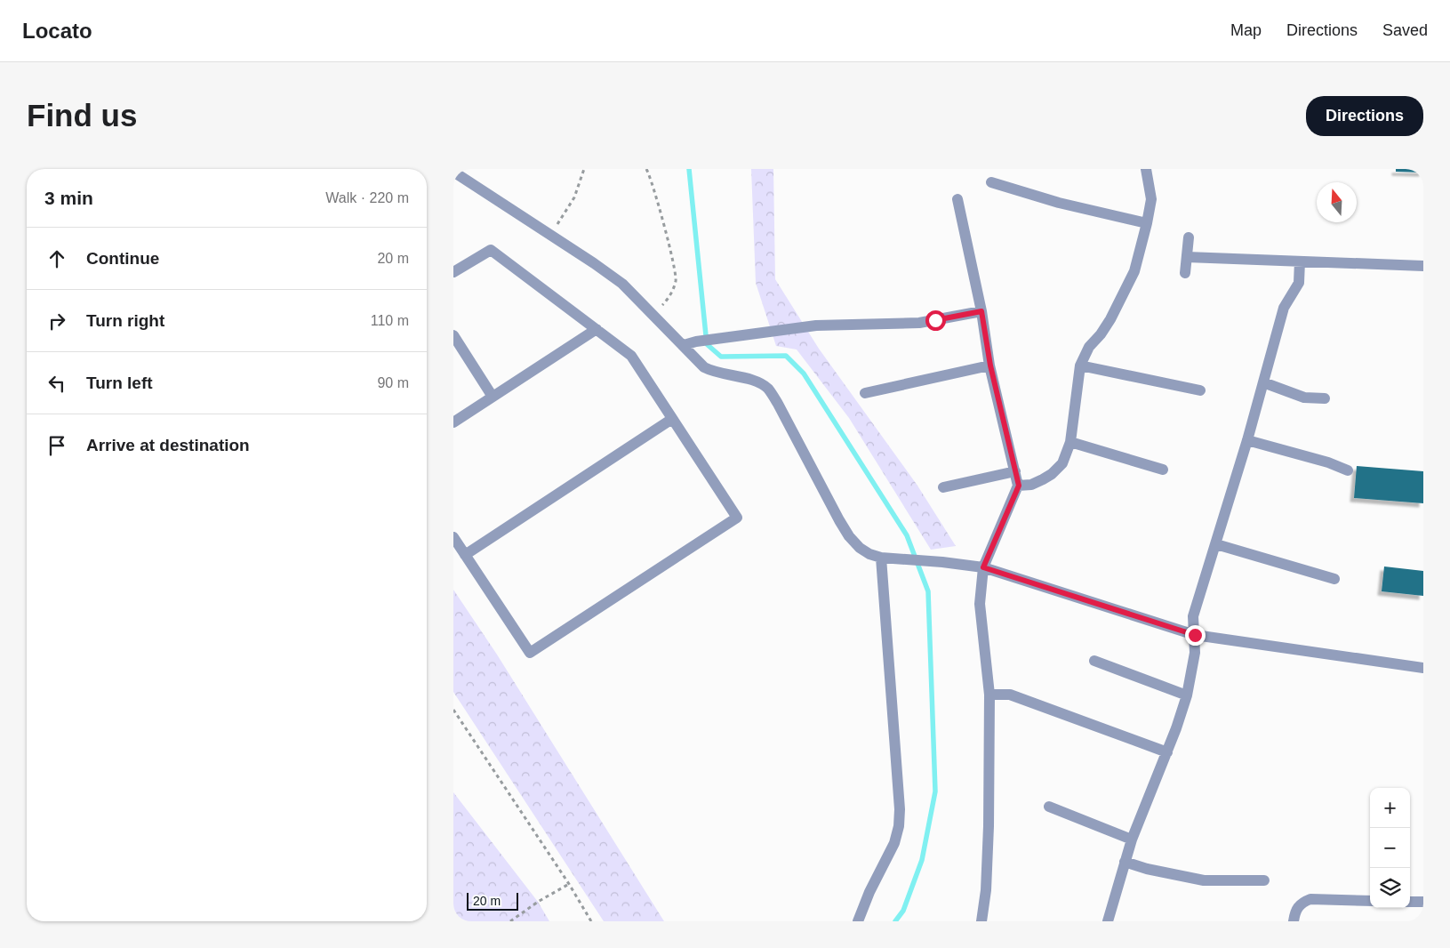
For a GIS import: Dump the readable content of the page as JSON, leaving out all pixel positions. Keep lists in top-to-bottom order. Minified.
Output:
{"scale_bar":"20 m","north":"top","page":{"header":"Locato","nav":["Map","Directions","Saved"],"buttons":"Directions","title":"Find us","heading":["3 min","Walk · 220 m"],"list":[["Continue","20 m"],["Turn right","110 m"],["Turn left","90 m"],"Arrive at destination"],"map_buttons":["+","−"],"scale":"20 m"}}
